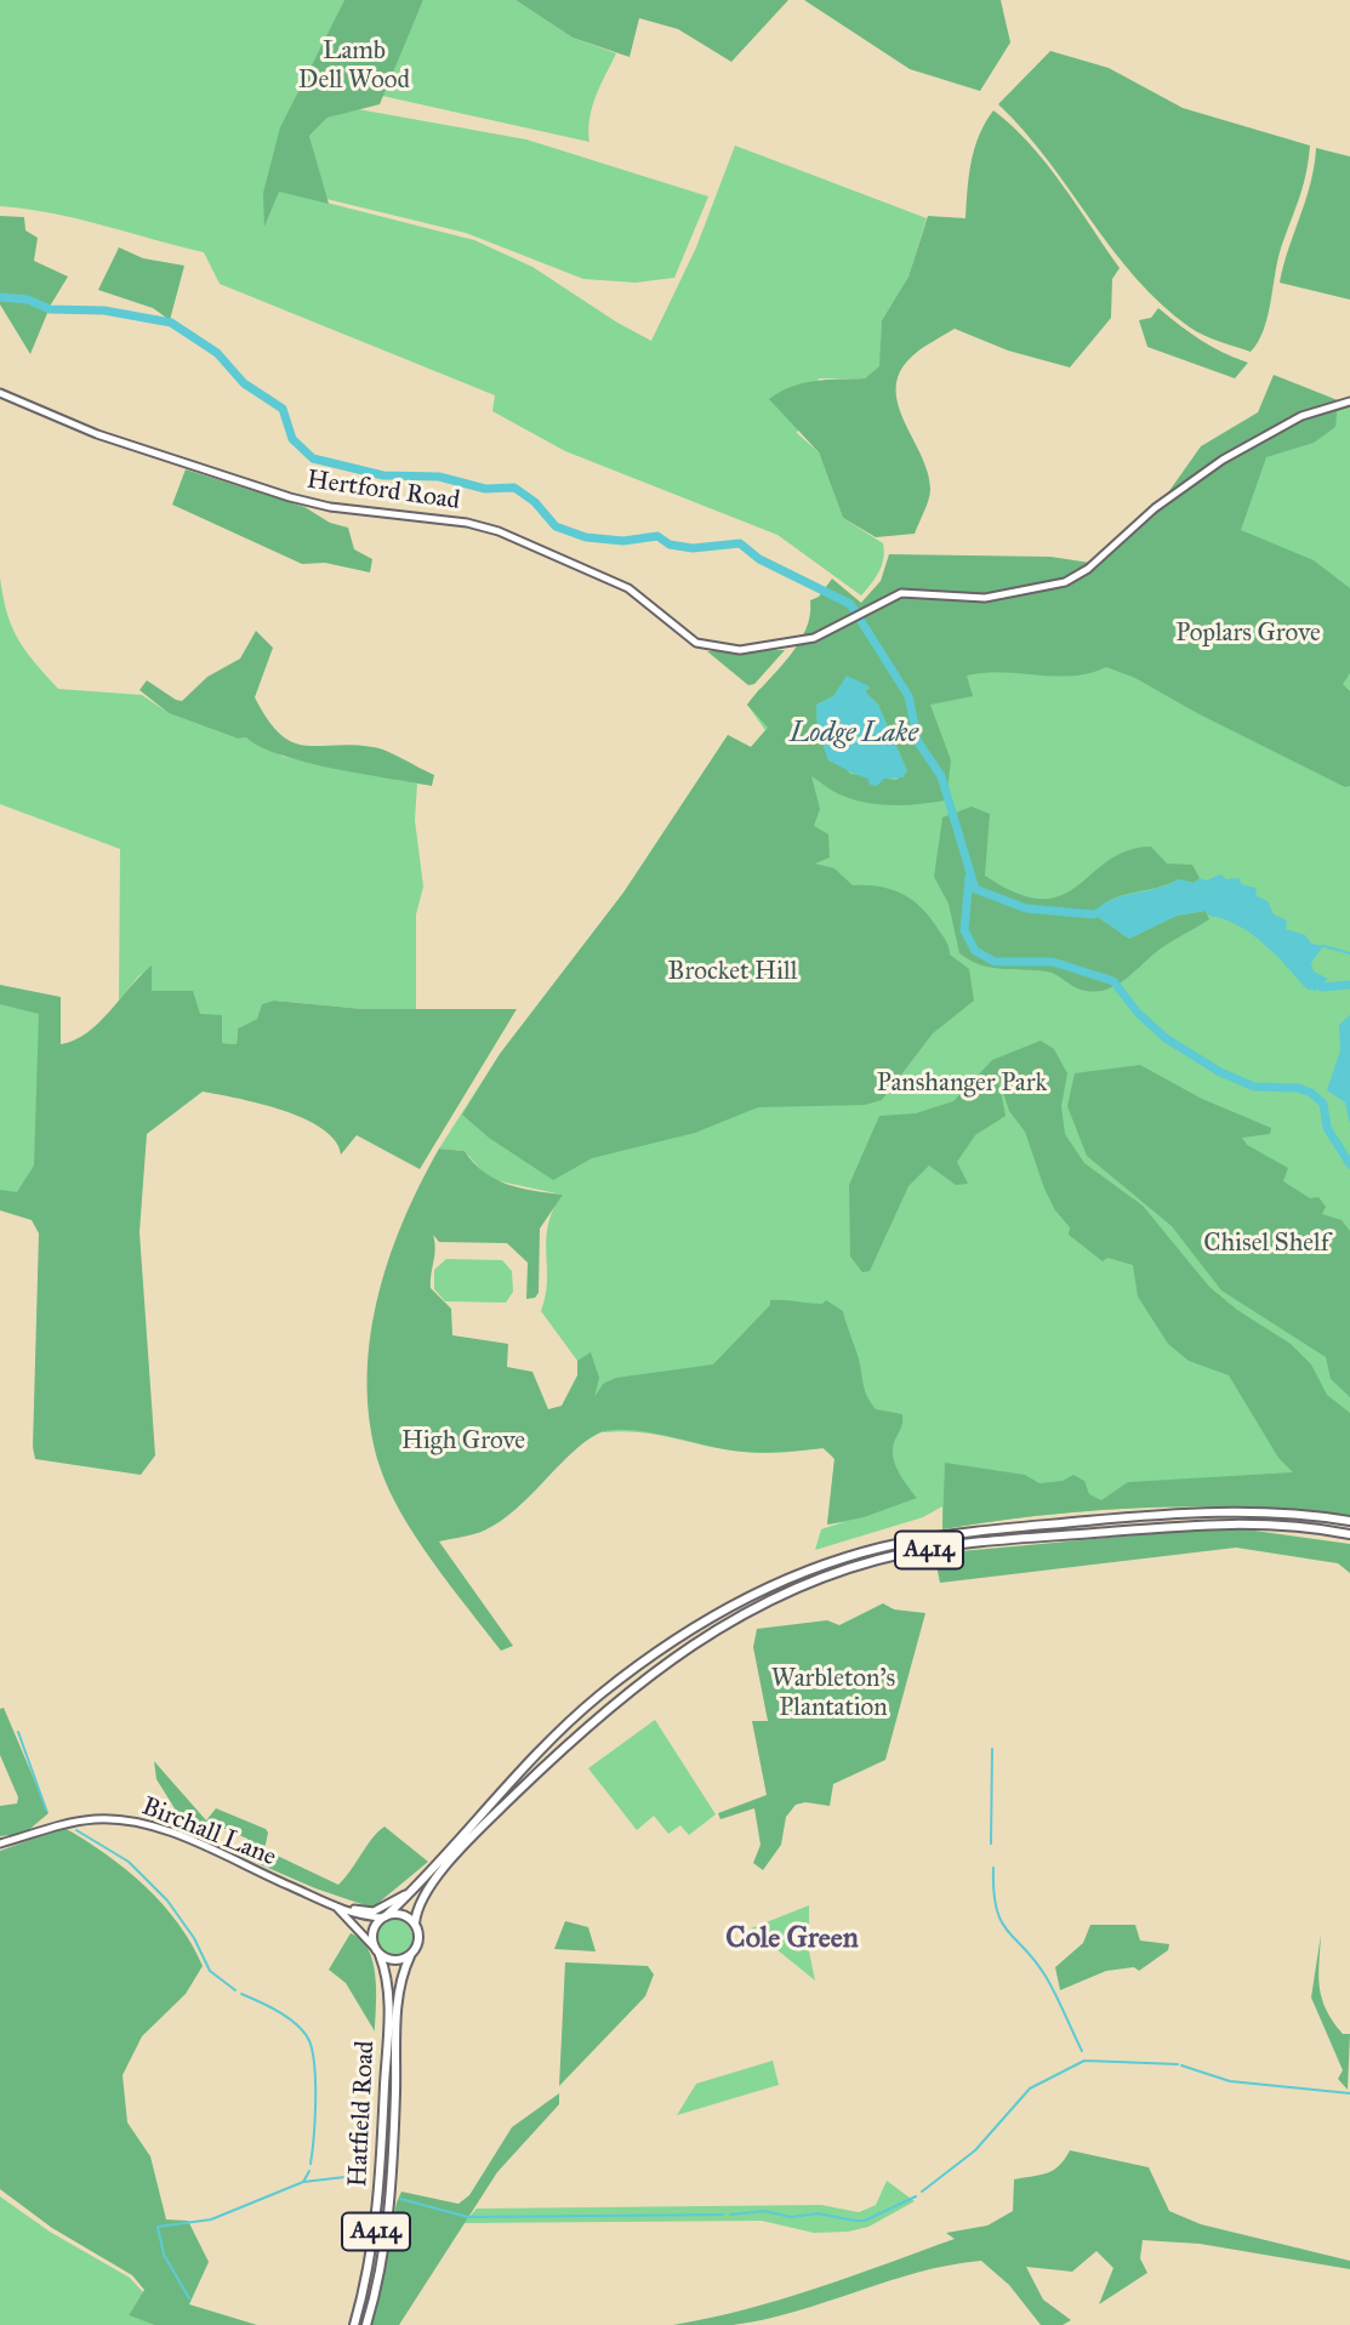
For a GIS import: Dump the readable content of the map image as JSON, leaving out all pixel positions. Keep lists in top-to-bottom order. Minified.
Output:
{"streets":{"highway":["A414","Hatfield Road"],"main road":["Hertford Road","Birchall Lane"]},"crossings":[["A414","Birchall Lane"],["A414","Hatfield Road"],["Birchall Lane","Hatfield Road"]],"districts":["Cole Green"],"water":["Lodge Lake"],"parks":["Lamb Dell Wood","Poplars Grove","Brocket Hill","Panshanger Park","Chisel Shelf","High Grove","Warbleton's Plantation"]}
